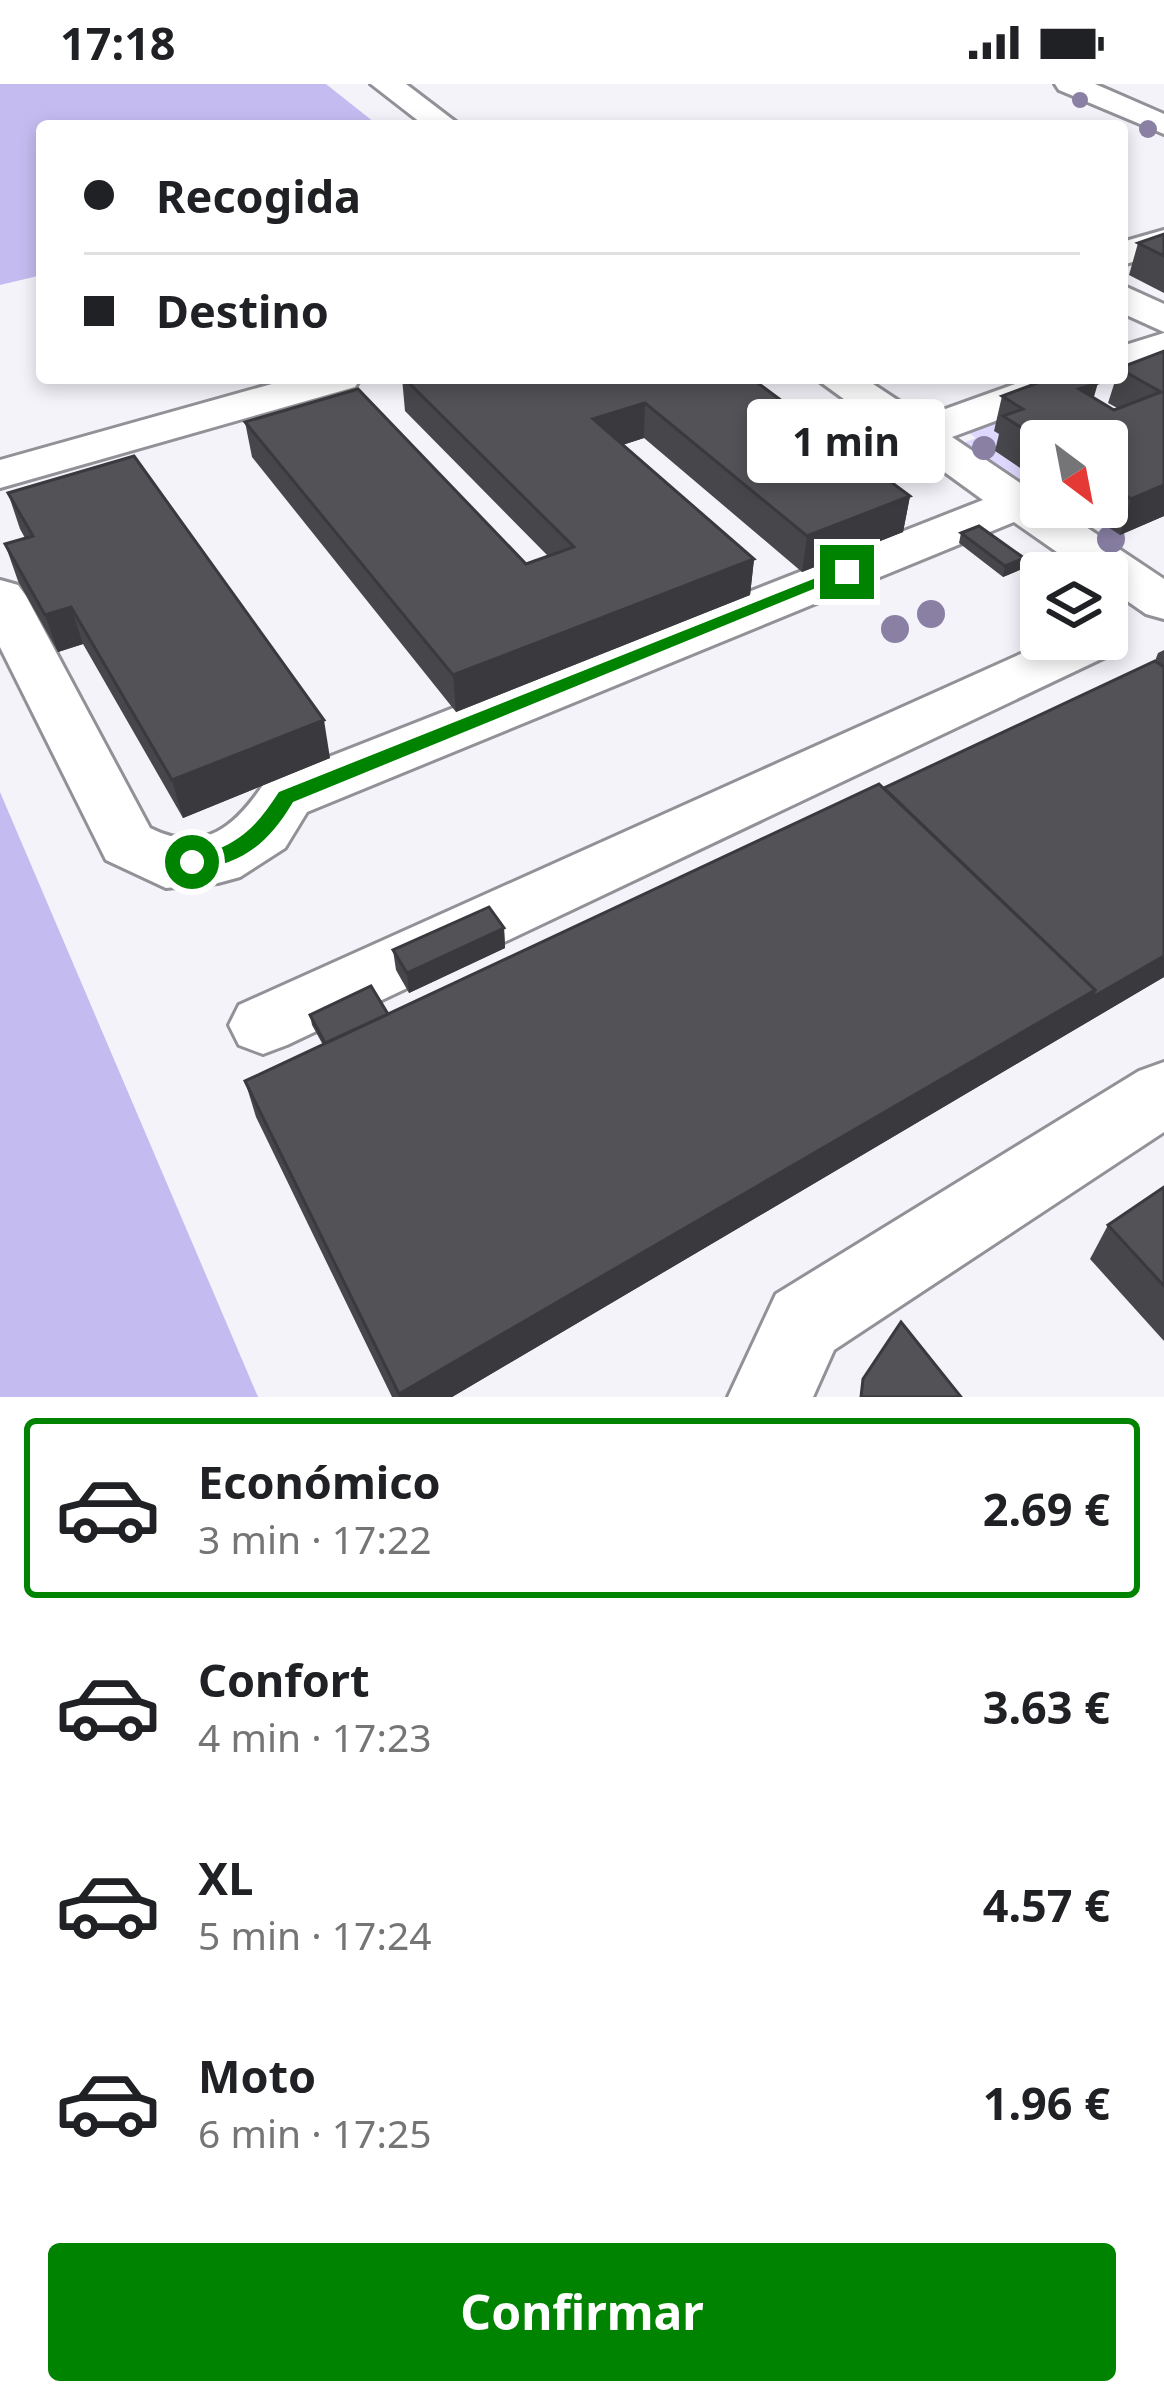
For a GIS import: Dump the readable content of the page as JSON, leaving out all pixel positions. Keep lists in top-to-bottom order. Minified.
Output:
{"north":"bottom right","page":{"status":"17:18","banner":["Recogida","Destino"],"bubble":"1 min","list":[{"name":"Económico","note":"3 min · 17:22","value":"2.69 €"},{"name":"Confort","note":"4 min · 17:23","value":"3.63 €"},{"name":"XL","note":"5 min · 17:24","value":"4.57 €"},{"name":"Moto","note":"6 min · 17:25","value":"1.96 €"}],"buttons":"Confirmar"}}
